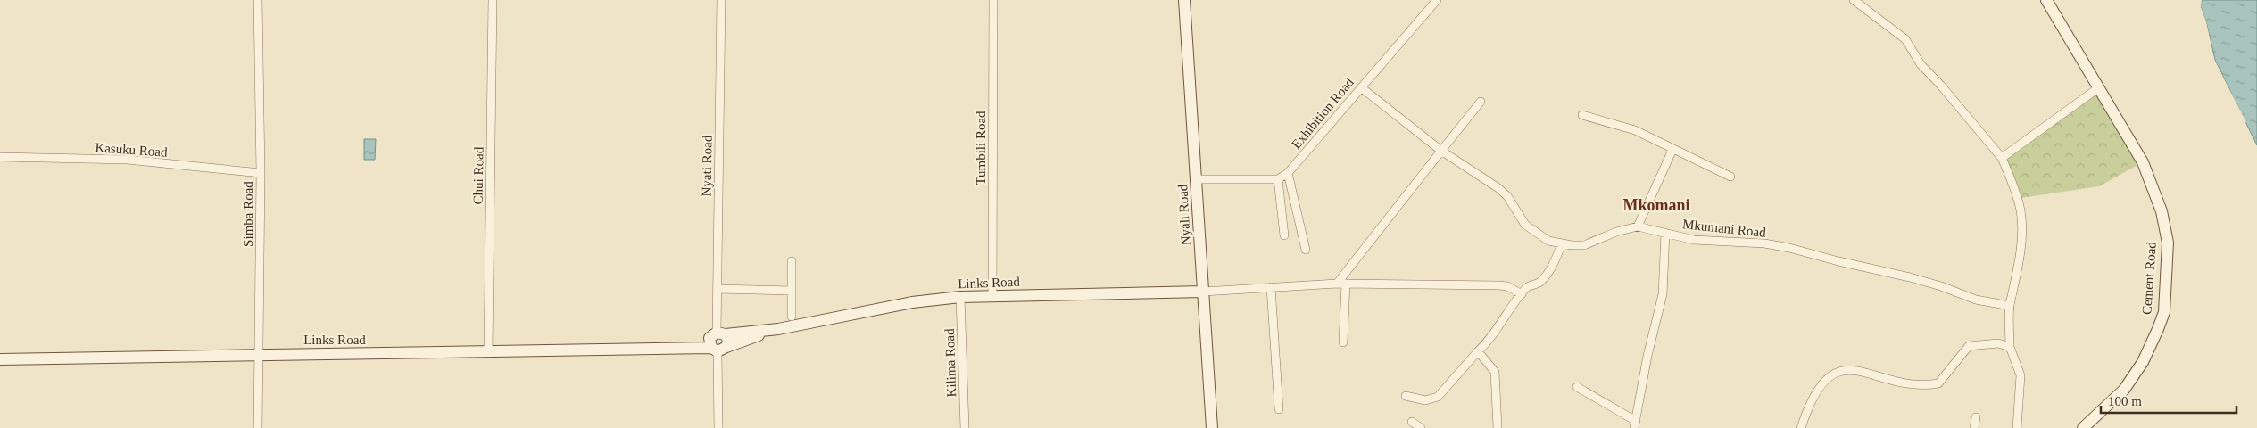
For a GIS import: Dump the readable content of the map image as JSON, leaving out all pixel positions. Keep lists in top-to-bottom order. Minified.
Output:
{"streets":{"main road":["Nyali Road","Cement Road","Links Road"],"street":["Exhibition Road","Tumbili Road","Kasuku Road","Nyati Road","Chui Road","Simba Road","Mkumani Road","Kilima Road"]},"crossings":[["Exhibition Road","Nyali Road"],["Exhibition Road","Mkumani Road"],["Tumbili Road","Links Road"],["Kasuku Road","Simba Road"],["Nyati Road","Links Road"],["Chui Road","Links Road"],["Simba Road","Links Road"],["Nyali Road","Links Road"],["Links Road","Kilima Road"]],"districts":["Mkomani"],"scale_bar":"100 m"}
